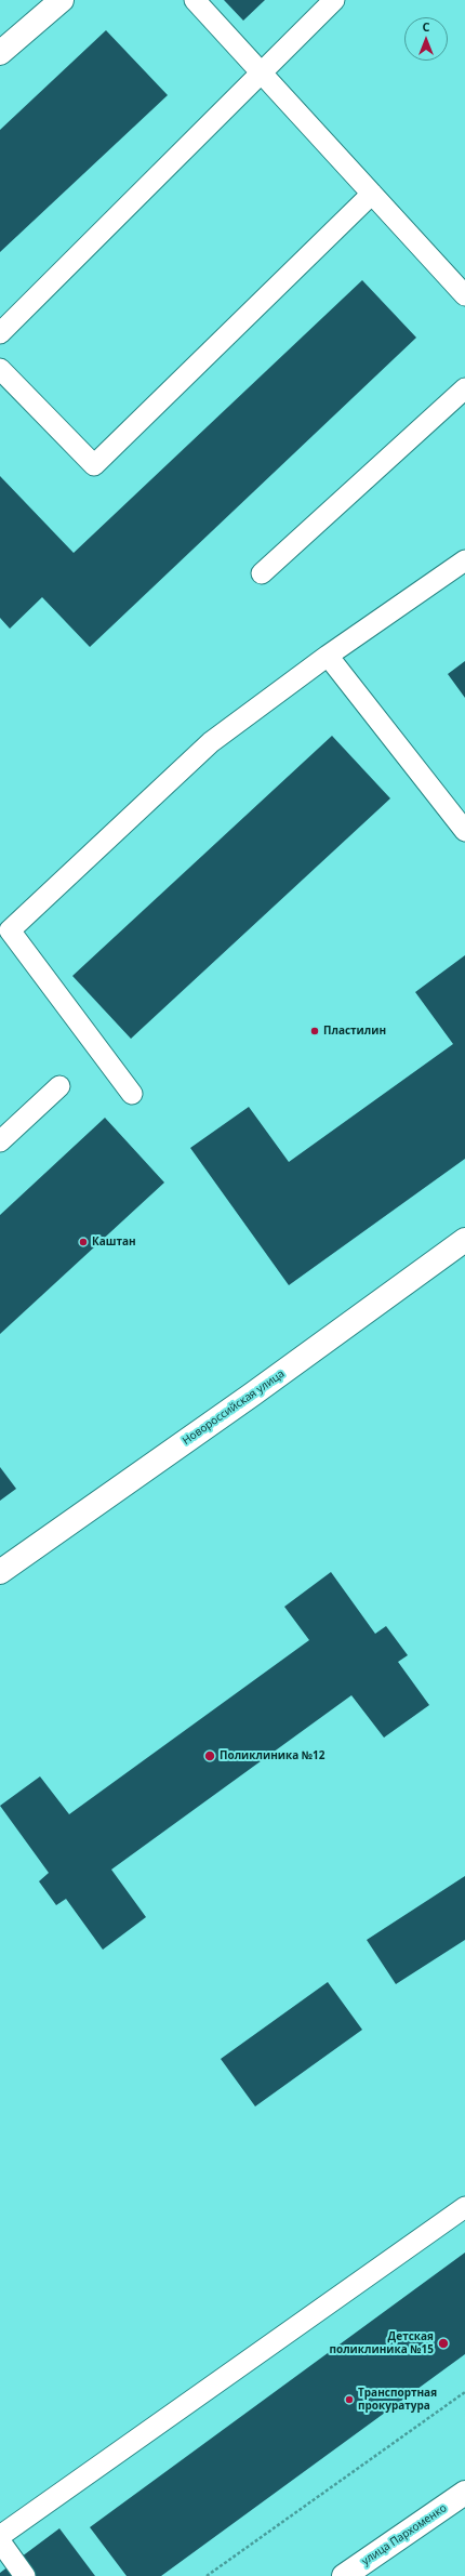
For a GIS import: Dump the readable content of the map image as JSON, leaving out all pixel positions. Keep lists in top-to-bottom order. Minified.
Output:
{"streets":{"street":["Новороссийская улица","улица Пархоменко"]},"places":["Пластилин","Каштан","Поликлиника №12","Детская поликлиника №15","Транспортная прокуратура"],"north":"top"}
